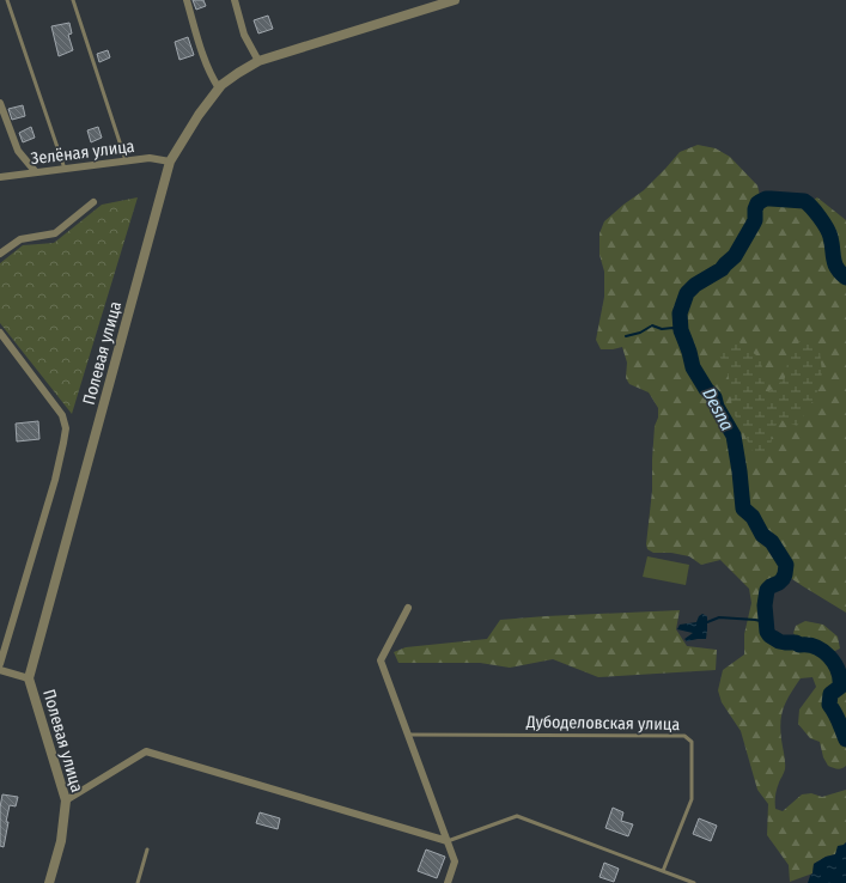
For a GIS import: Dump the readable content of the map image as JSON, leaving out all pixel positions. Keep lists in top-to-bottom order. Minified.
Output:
{"streets":{"street":["Зелёная улица","Полевая улица"],"lane":["Дубоделовская улица"]},"crossings":[["Зелёная улица","Полевая улица"]],"water":["Desna"]}
